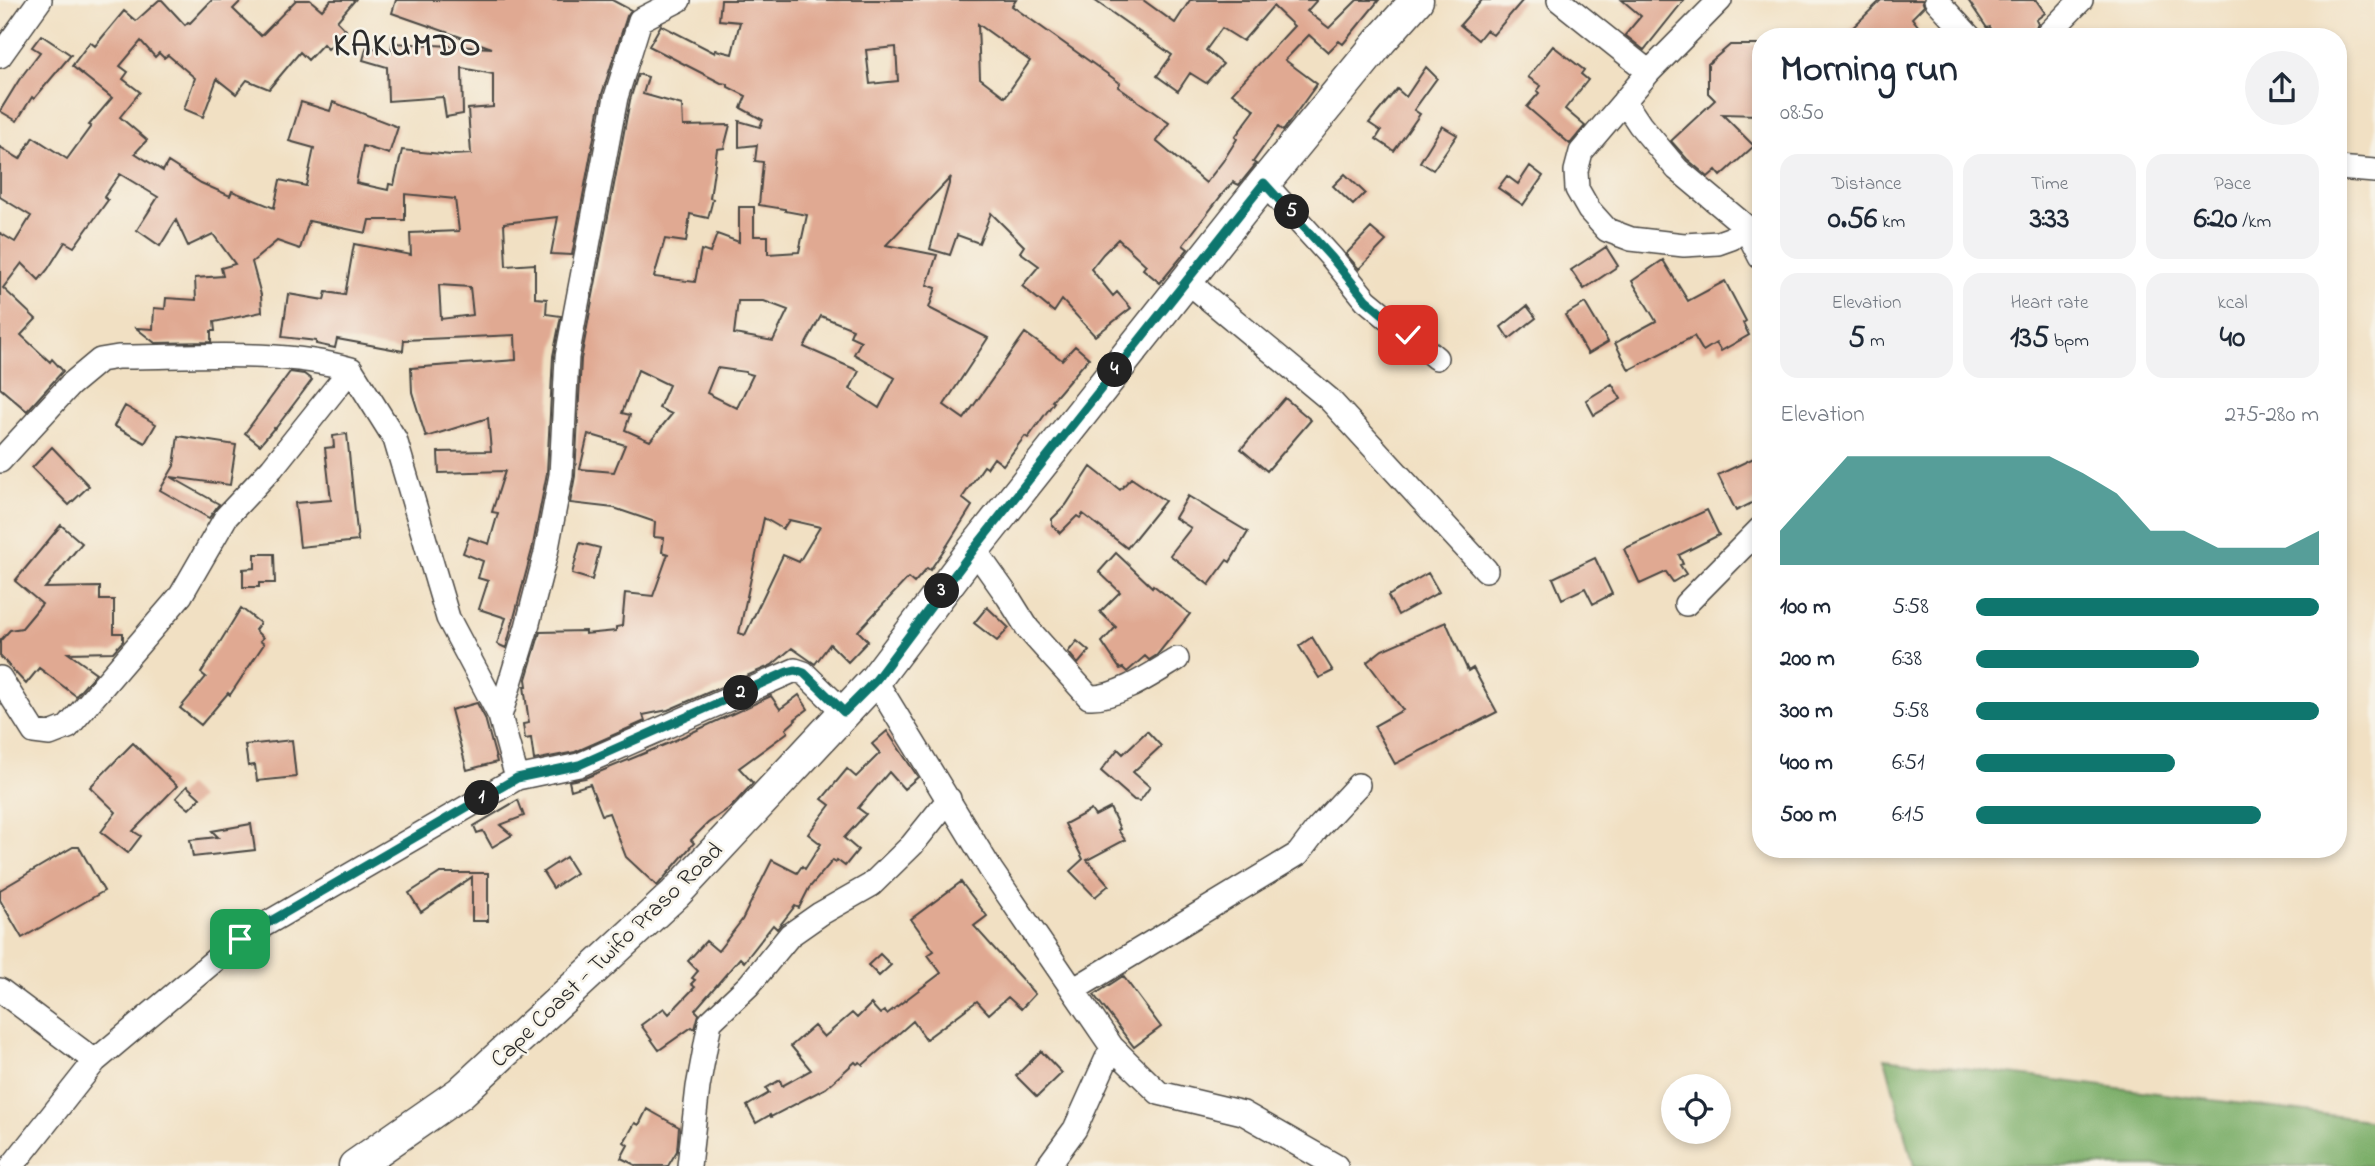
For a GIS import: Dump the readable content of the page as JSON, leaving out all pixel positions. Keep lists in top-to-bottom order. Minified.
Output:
{"streets":{"main road":["Cape Coast - Twifo Praso Road"]},"districts":["KAKUMDO"],"page":{"heading":["Morning run","08:50"],"stats":[["Distance","0.56 km"],["Time","3:33"],["Pace","6:20 /km"],["Elevation","5 m"],["Heart rate","135 bpm"],["kcal","40"]],"pins":["5","4","3","2","1"],"chart":["Elevation","275–280 m"],"list":[{"name":"100 m","note":"5:58"},{"name":"200 m","note":"6:38"},{"name":"300 m","note":"5:58"},{"name":"400 m","note":"6:51"},{"name":"500 m","note":"6:15"}]}}
